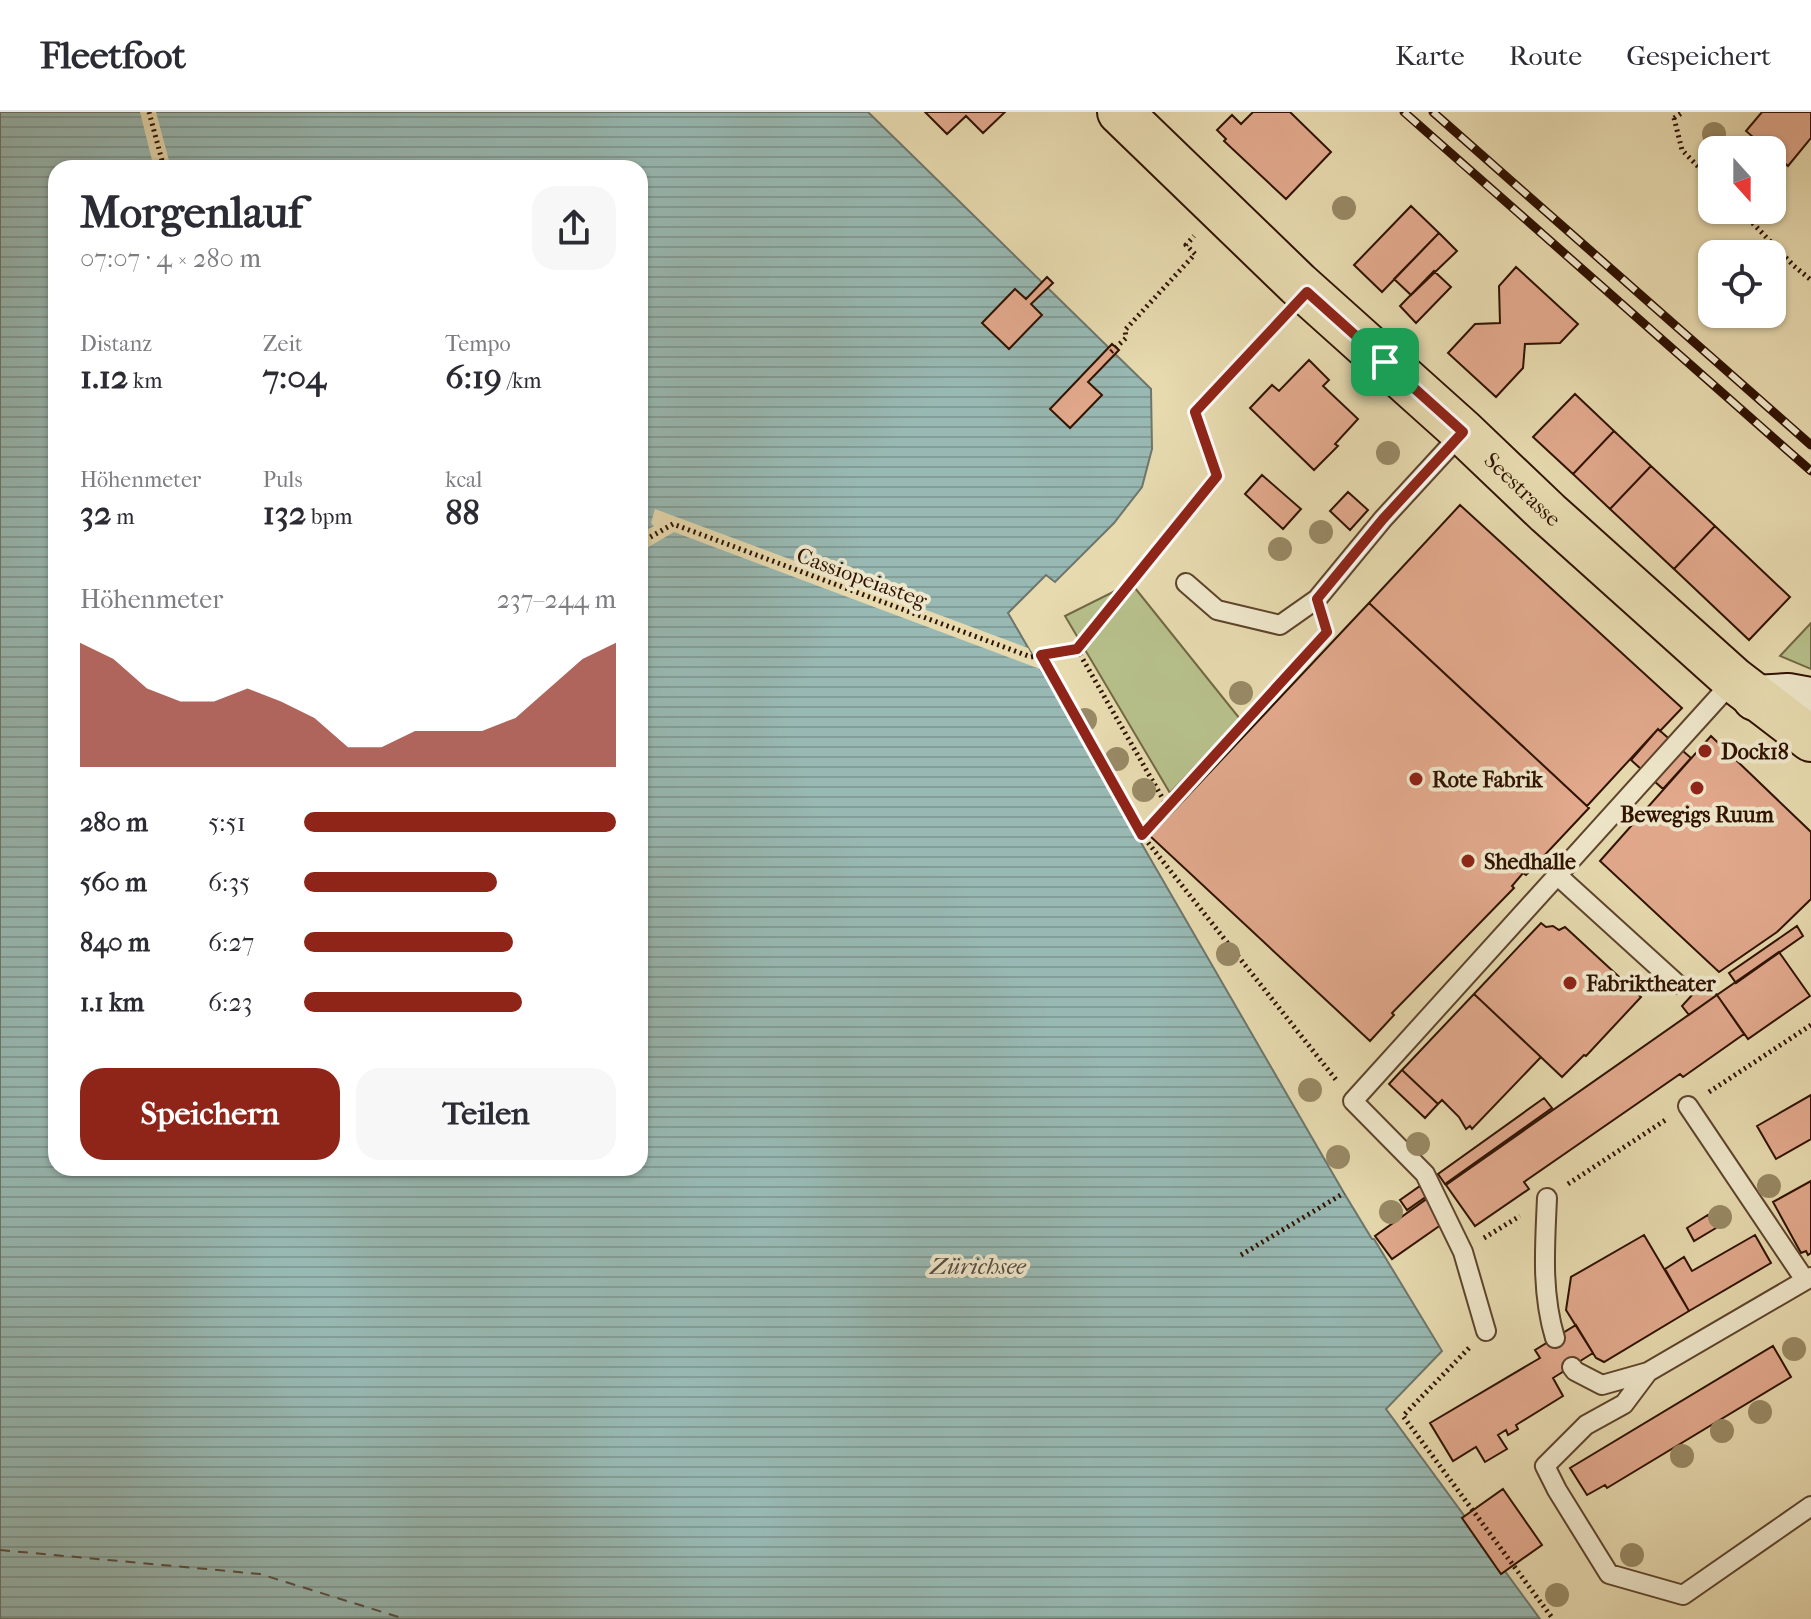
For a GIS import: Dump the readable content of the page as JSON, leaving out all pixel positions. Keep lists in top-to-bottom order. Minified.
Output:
{"streets":{"main road":["Seestrasse"],"path":["Cassiopeiasteg"]},"water":["Zürichsee"],"places":["Dock18","Rote Fabrik","Bewegigs Ruum","Shedhalle","Fabriktheater"],"north":"bottom","page":{"header":"Fleetfoot","nav":["Karte","Route","Gespeichert"],"heading":["Morgenlauf","07:07 · 4 × 280 m"],"stats":[["Distanz","1.12 km"],["Zeit","7:04"],["Tempo","6:19 /km"],["Höhenmeter","32 m"],["Puls","132 bpm"],["kcal","88"]],"chart":["Höhenmeter","237–244 m"],"list":[{"name":"280 m","note":"5:51"},{"name":"560 m","note":"6:35"},{"name":"840 m","note":"6:27"},{"name":"1.1 km","note":"6:23"}],"buttons":["Speichern","Teilen"]}}
